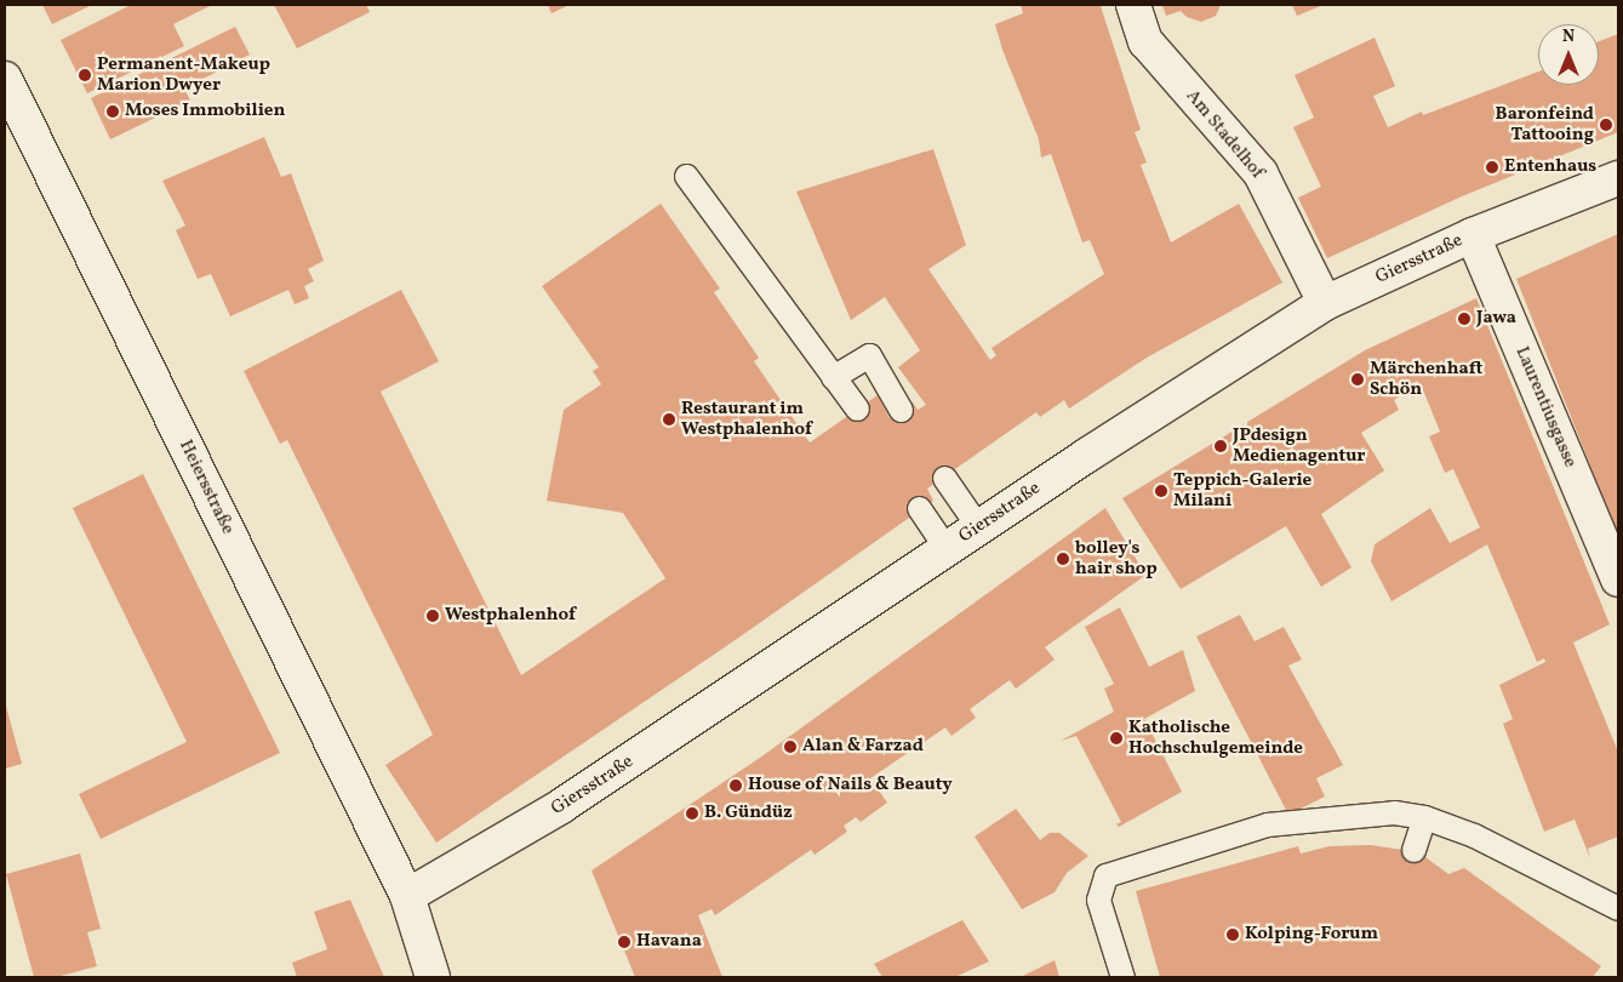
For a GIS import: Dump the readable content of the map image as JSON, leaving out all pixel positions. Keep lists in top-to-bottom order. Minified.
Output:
{"streets":{"street":["Am Stadelhof","Giersstraße","Laurentiusgasse","Heiersstraße"]},"crossings":[["Am Stadelhof","Giersstraße"],["Giersstraße","Laurentiusgasse"],["Giersstraße","Heiersstraße"]],"places":["Permanent-Makeup Marion Dwyer","Moses Immobilien","Baronfeind Tattooing","Entenhaus","Jawa","Märchenhaft Schön","Restaurant im Westphalenhof","JPdesign Medienagentur","Teppich-Galerie Milani","bolley's hair shop","Westphalenhof","Katholische Hochschulgemeinde","Alan & Farzad","House of Nails & Beauty","B. Gündüz","Kolping-Forum","Havana"],"north":"top"}
